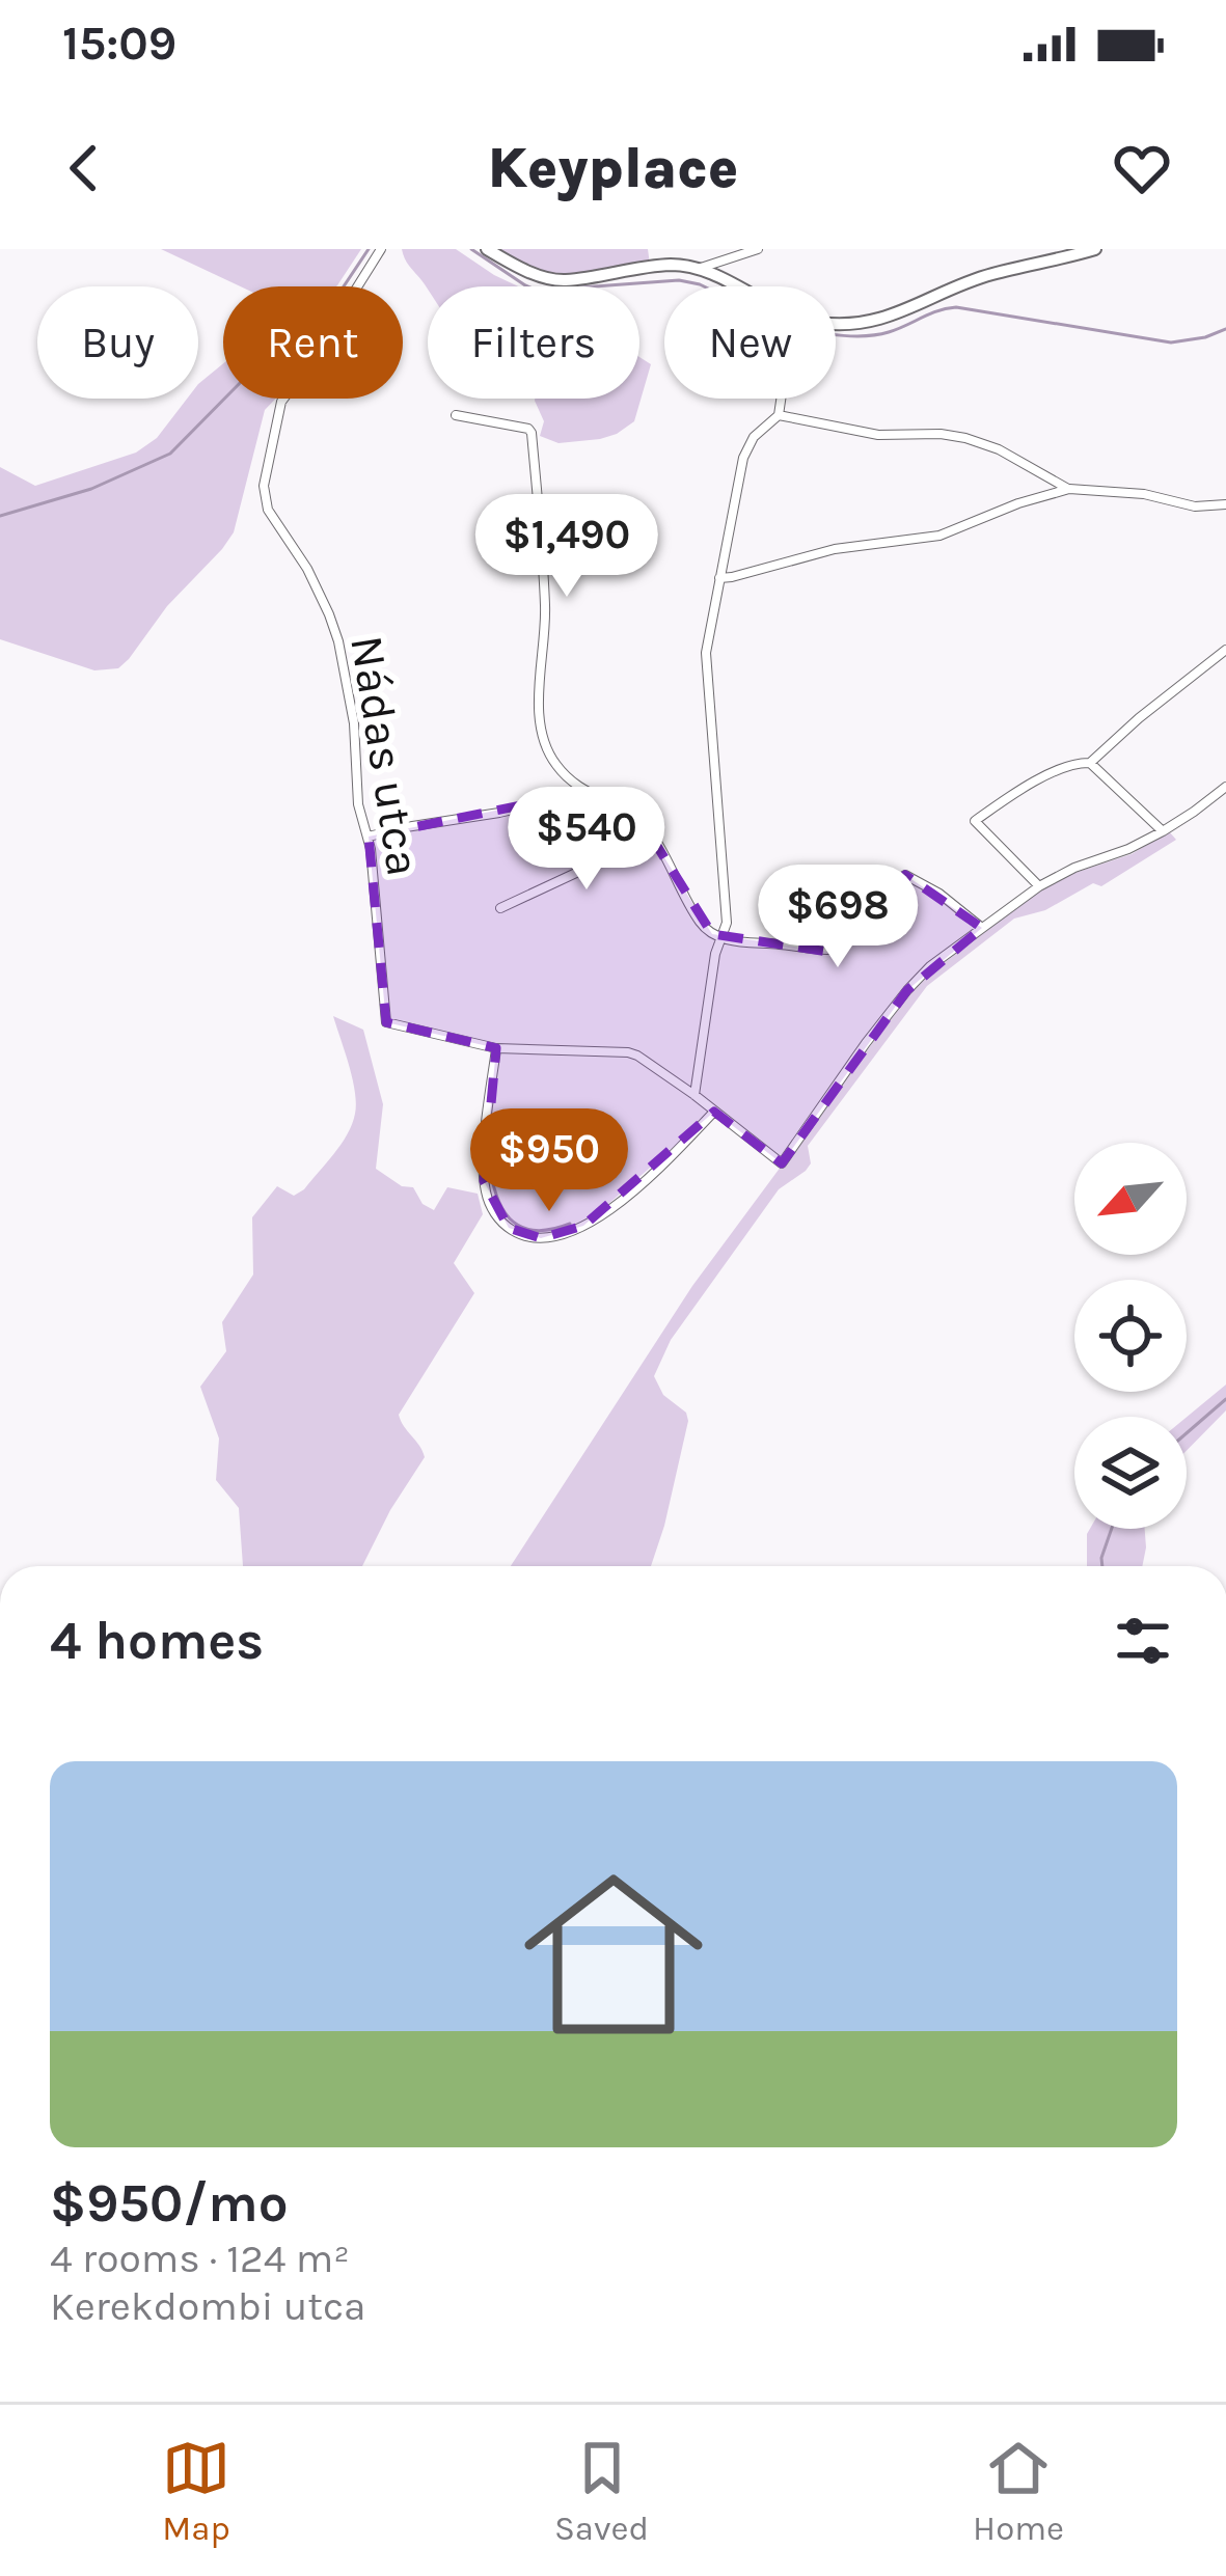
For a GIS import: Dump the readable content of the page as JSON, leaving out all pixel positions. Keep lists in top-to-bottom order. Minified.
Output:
{"streets":{"street":["Nádas utca"]},"north":"bottom left","page":{"status":"15:09","header":"Keyplace","chip":["Buy","Rent","Filters","New"],"price":["$1,490","$540","$698","$950"],"heading":"4 homes","list":[{"name":"$950/mo","note":"4 rooms · 124 m² · Kerekdombi utca"}],"tabs":["Map","Saved","Home"]}}
